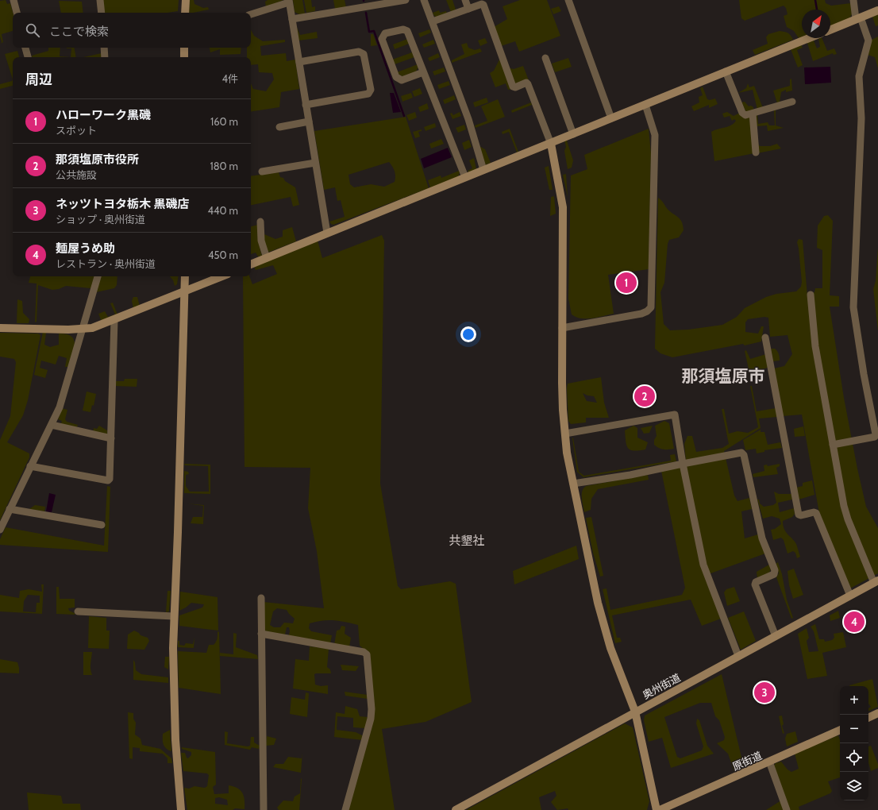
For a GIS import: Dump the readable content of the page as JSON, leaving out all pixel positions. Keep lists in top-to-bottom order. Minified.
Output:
{"streets":{"street":["奥州街道","原街道"]},"districts":["那須塩原市","共墾社"],"north":"top right","page":{"search":"ここで検索","heading":["周辺","4件"],"list":[{"mark":"1","name":"ハローワーク黒磯","note":"スポット","value":"160 m"},{"mark":"2","name":"那須塩原市役所","note":"公共施設","value":"180 m"},{"mark":"3","name":"ネッツトヨタ栃木 黒磯店","note":"ショップ · 奥州街道","value":"440 m"},{"mark":"4","name":"麺屋うめ助","note":"レストラン · 奥州街道","value":"450 m"}],"pins":["1","2","4","3"],"map_buttons":["+","−"]}}
